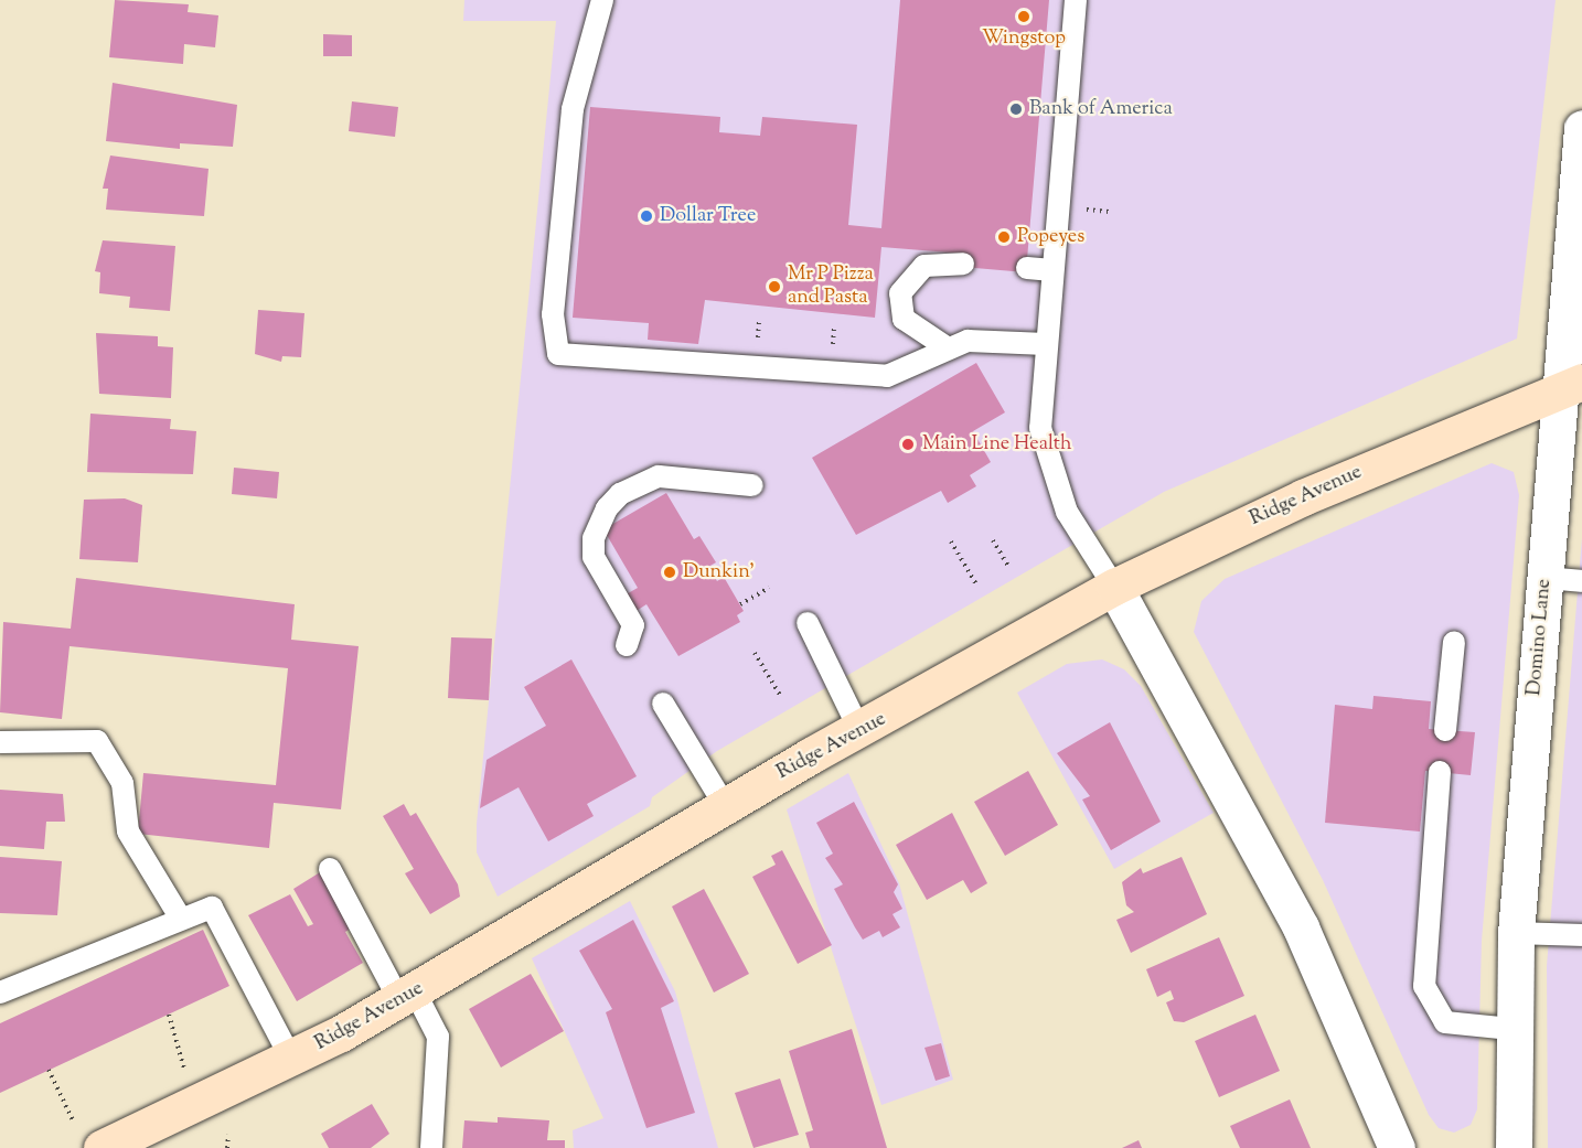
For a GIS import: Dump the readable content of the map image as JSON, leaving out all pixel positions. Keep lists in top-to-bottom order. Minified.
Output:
{"streets":{"main road":["Ridge Avenue"],"street":["Domino Lane"]},"crossings":[["Ridge Avenue","Domino Lane"]],"places":["Wingstop","Bank of America","Dollar Tree","Popeyes","Mr P Pizza and Pasta","Main Line Health","Dunkin'"]}
